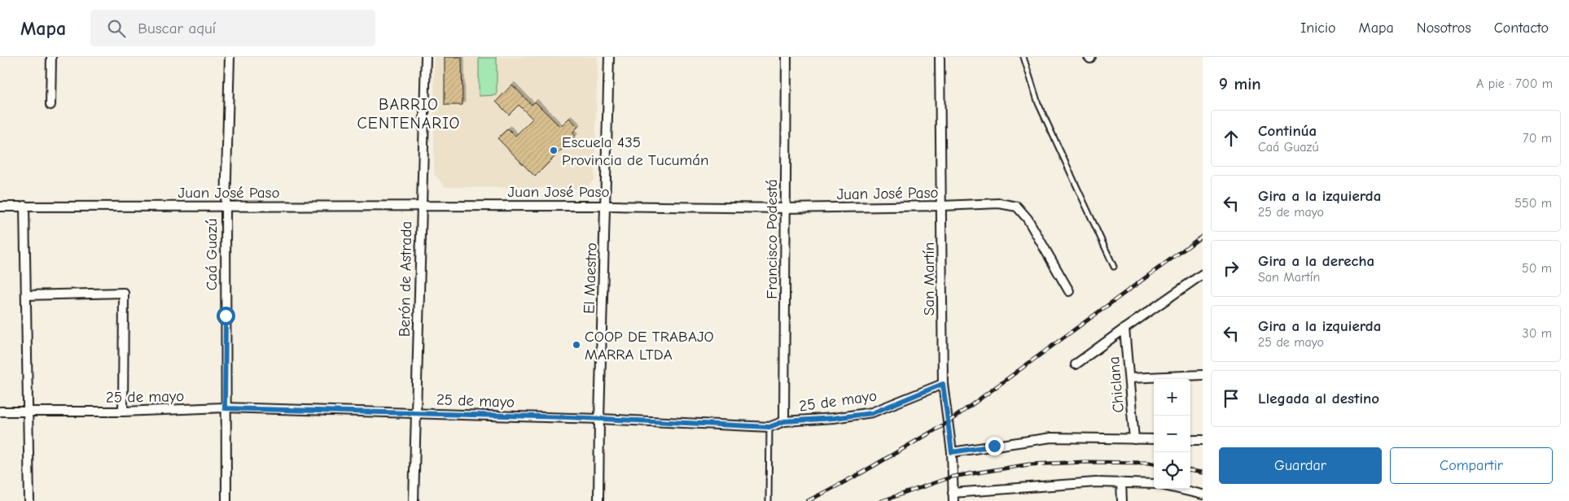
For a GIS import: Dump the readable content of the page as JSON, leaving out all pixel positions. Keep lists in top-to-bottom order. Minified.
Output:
{"streets":{"street":["Juan José Paso","Francisco Podestá","Caá Guazú","El Maestro","Berón de Astrada","San Martín","Chiclana","25 de mayo"]},"crossings":[["Juan José Paso","Francisco Podestá"],["Juan José Paso","Caá Guazú"],["Juan José Paso","El Maestro"],["Juan José Paso","Berón de Astrada"],["Juan José Paso","San Martín"],["Francisco Podestá","25 de mayo"],["Caá Guazú","25 de mayo"],["El Maestro","25 de mayo"],["Berón de Astrada","25 de mayo"],["San Martín","25 de mayo"]],"districts":["BARRIO CENTENARIO"],"places":["Escuela 435 Provincia de Tucumán","COOP DE TRABAJO MARRA LTDA"],"page":{"header":"Mapa","search":"Buscar aquí","nav":["Inicio","Mapa","Nosotros","Contacto"],"heading":["9 min","A pie · 700 m"],"list":[["Continúa","Caá Guazú","70 m"],["Gira a la izquierda","25 de mayo","550 m"],["Gira a la derecha","San Martín","50 m"],["Gira a la izquierda","25 de mayo","30 m"],"Llegada al destino"],"map_buttons":["+","−"],"buttons":["Guardar","Compartir"]}}
